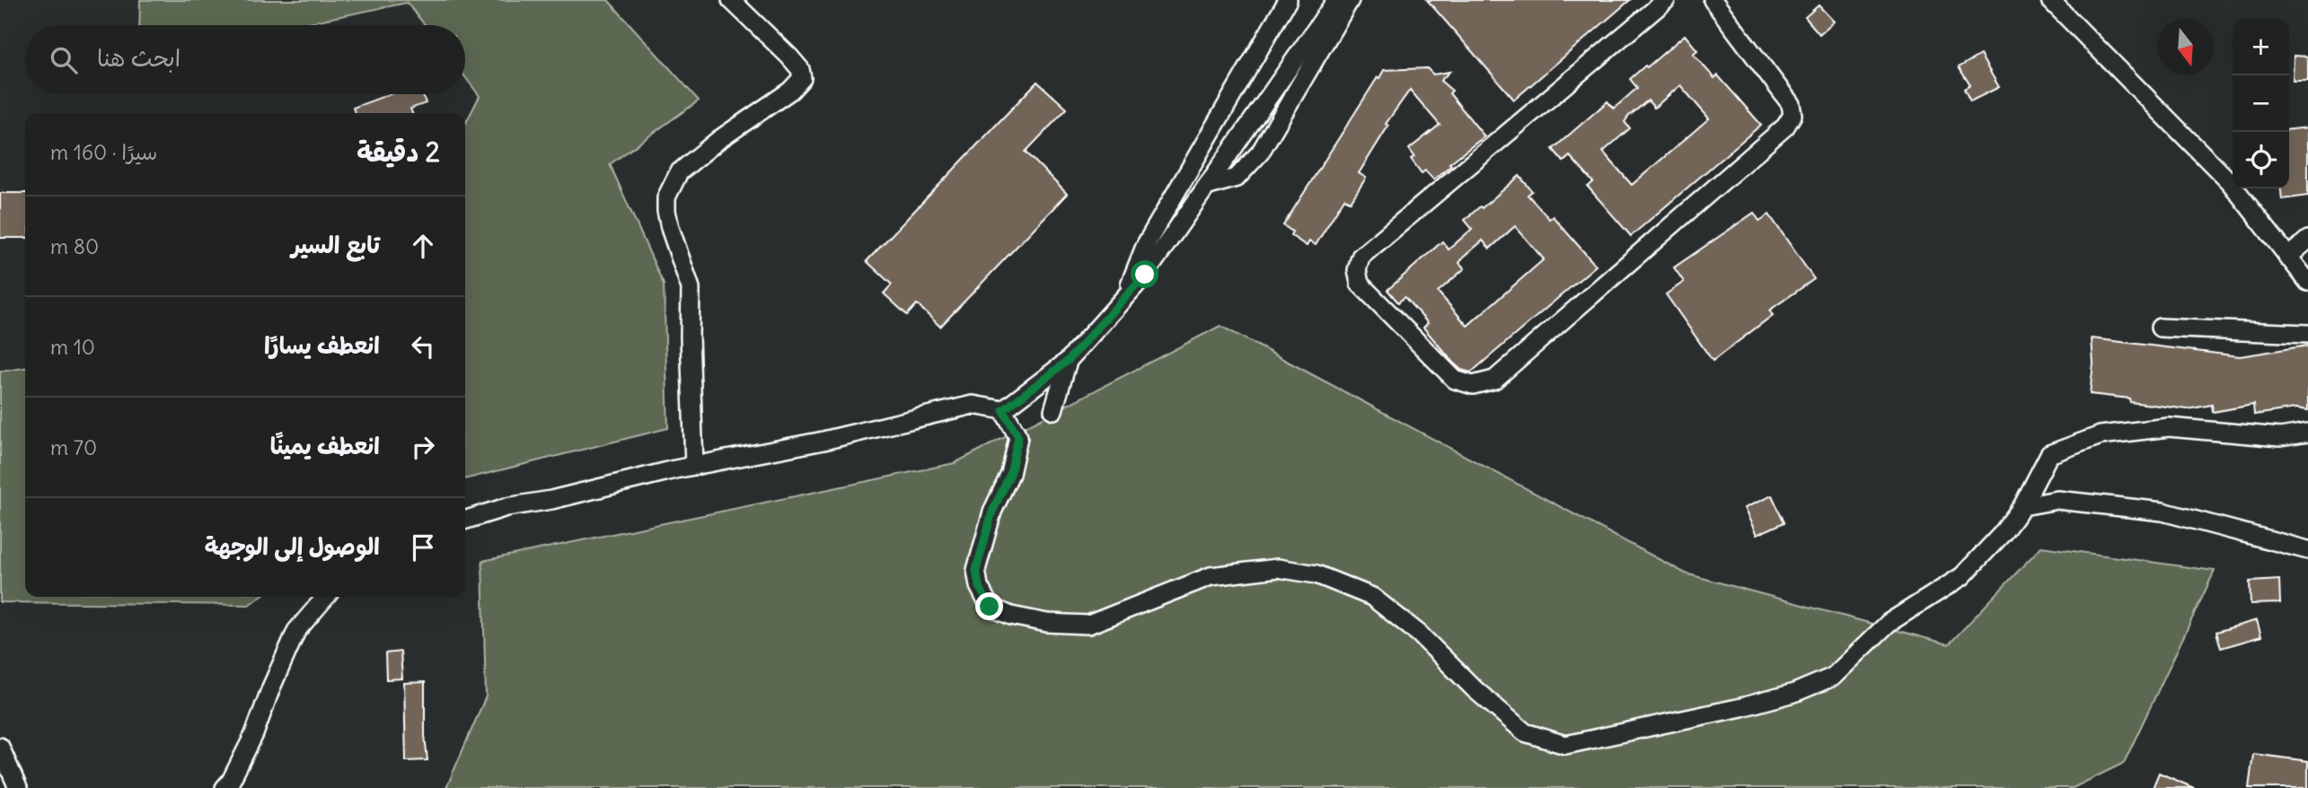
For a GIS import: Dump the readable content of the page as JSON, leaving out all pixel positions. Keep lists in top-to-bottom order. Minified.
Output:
{"north":"bottom","page":{"map_buttons":["+","−"],"search":"ابحث هنا","heading":["2 دقيقة","سيرًا · 160 m"],"list":[["تابع السير","80 m"],["انعطف يسارًا","10 m"],["انعطف يمينًا","70 m"],"الوصول إلى الوجهة"]}}
